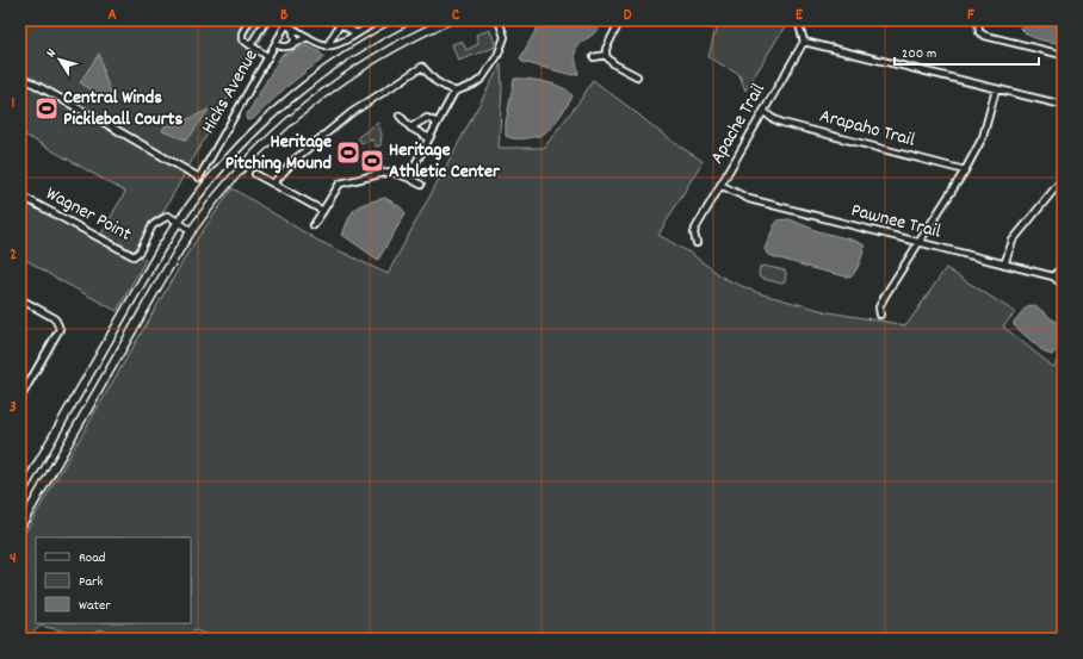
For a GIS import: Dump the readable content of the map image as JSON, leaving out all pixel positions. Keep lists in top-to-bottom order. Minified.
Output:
{"streets":{"street":["Hicks Avenue","Apache Trail","Arapaho Trail","Wagner Point","Pawnee Trail"]},"crossings":[["Apache Trail","Arapaho Trail"],["Apache Trail","Pawnee Trail"]],"places":{"sports":["Central Winds Pickleball Courts","Heritage Pitching Mound","Heritage Athletic Center"]},"legend":["Road","Park","Water"],"scale_bar":"200 m","north":"top left","grid":{"columns":["A","B","C","D","E","F"],"rows":["1","2","3","4"]}}
